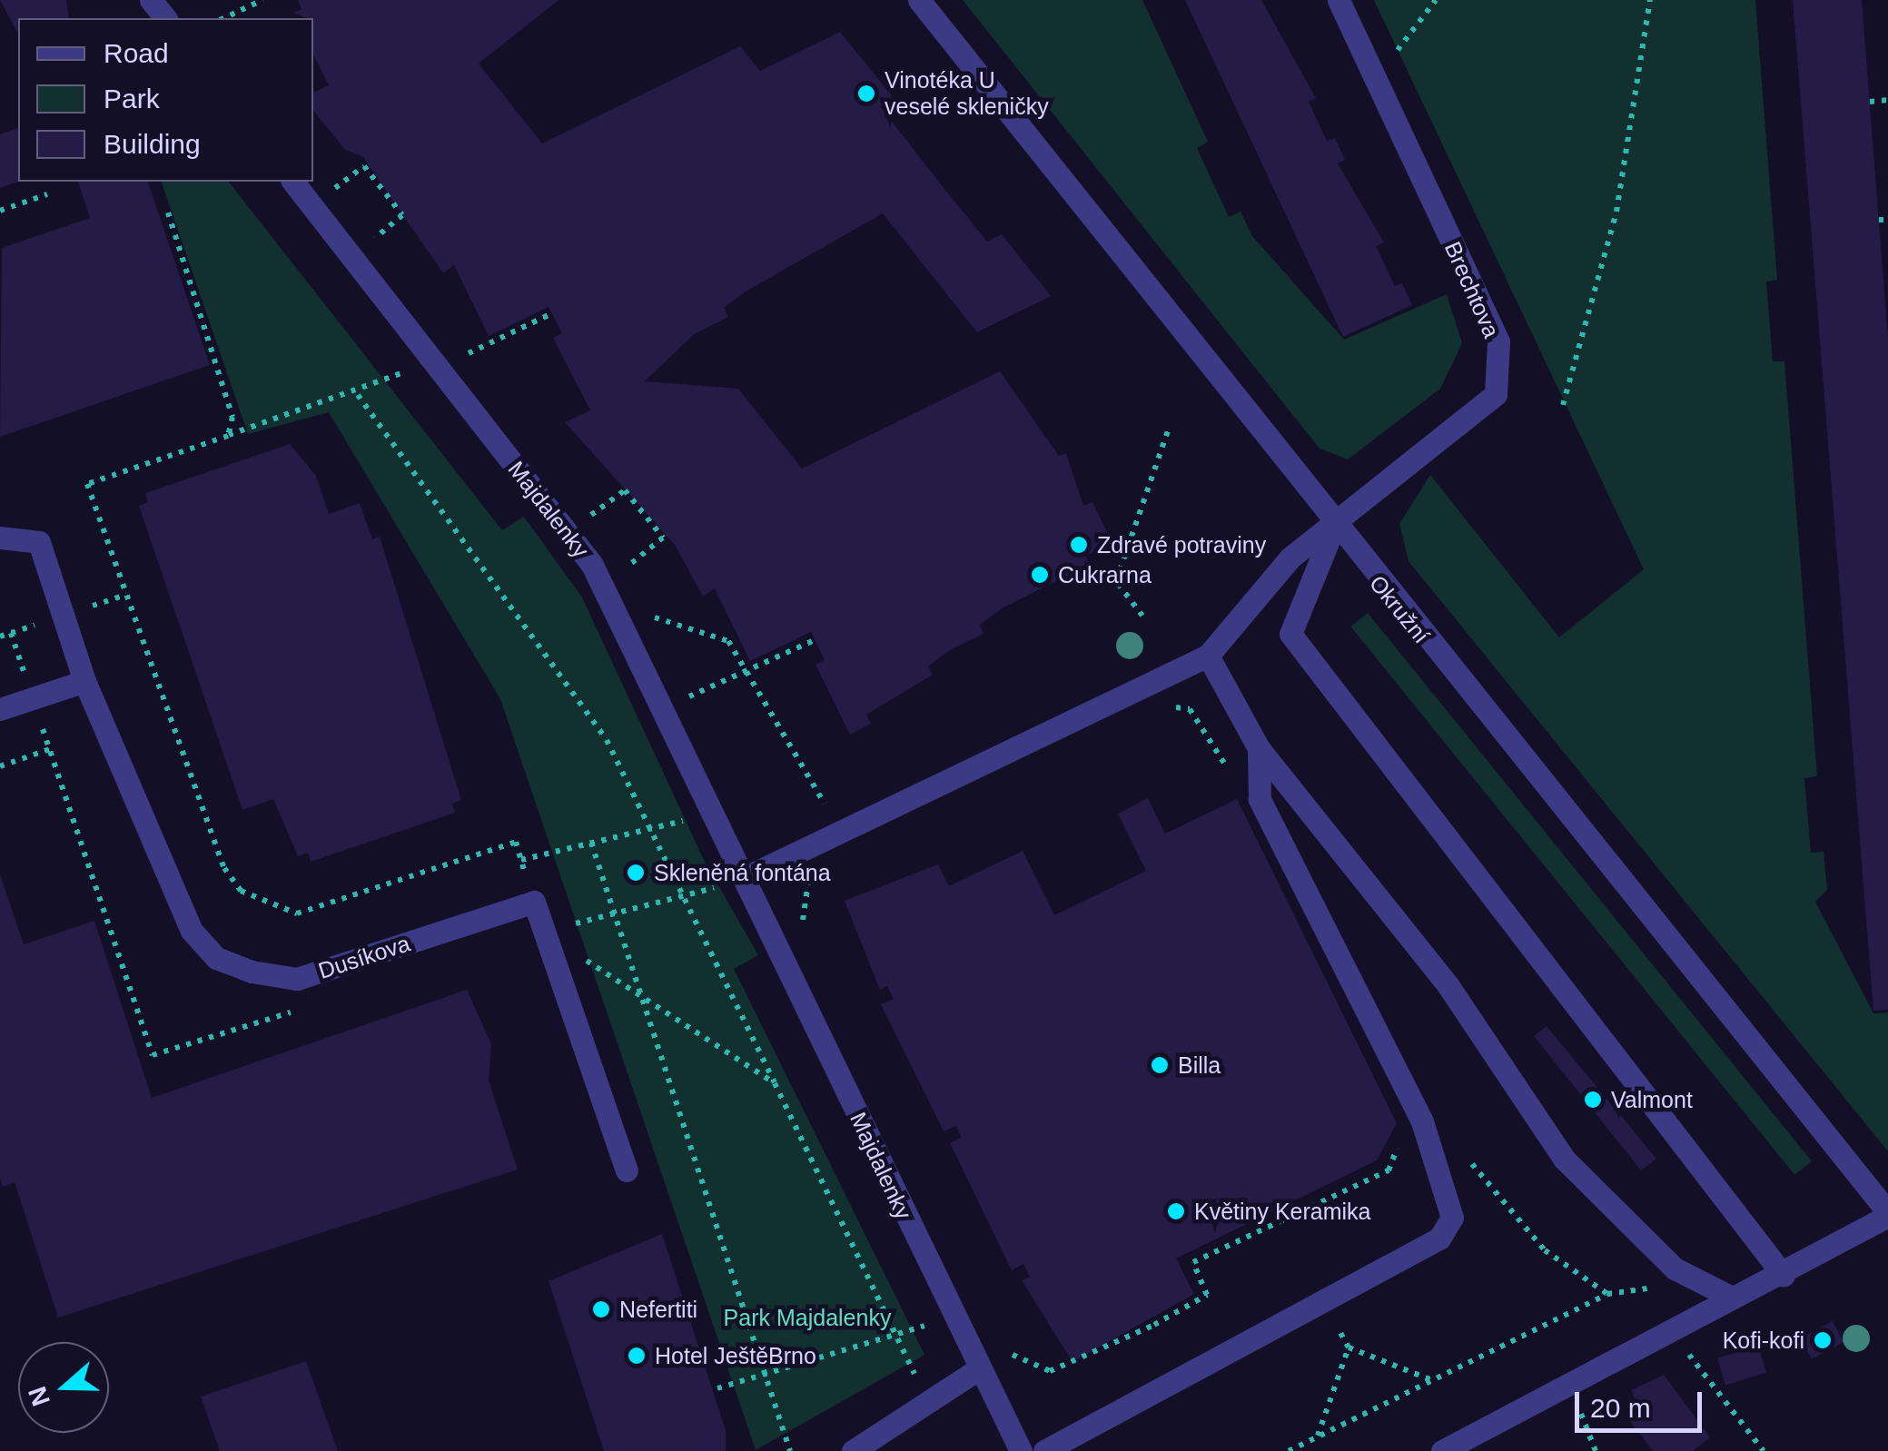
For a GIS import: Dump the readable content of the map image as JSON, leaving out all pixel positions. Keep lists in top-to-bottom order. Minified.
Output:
{"streets":{"street":["Brechtova","Majdalenky","Okružní","Dusíkova"]},"crossings":[["Brechtova","Okružní"]],"parks":["Park Majdalenky"],"places":["Vinotéka U veselé skleničky","Zdravé potraviny","Cukrarna","Skleněná fontána","Billa","Valmont","Květiny Keramika","Nefertiti","Kofi-kofi","Hotel JeštěBrno"],"legend":["Road","Park","Building"],"scale_bar":"20 m","north":"left"}
